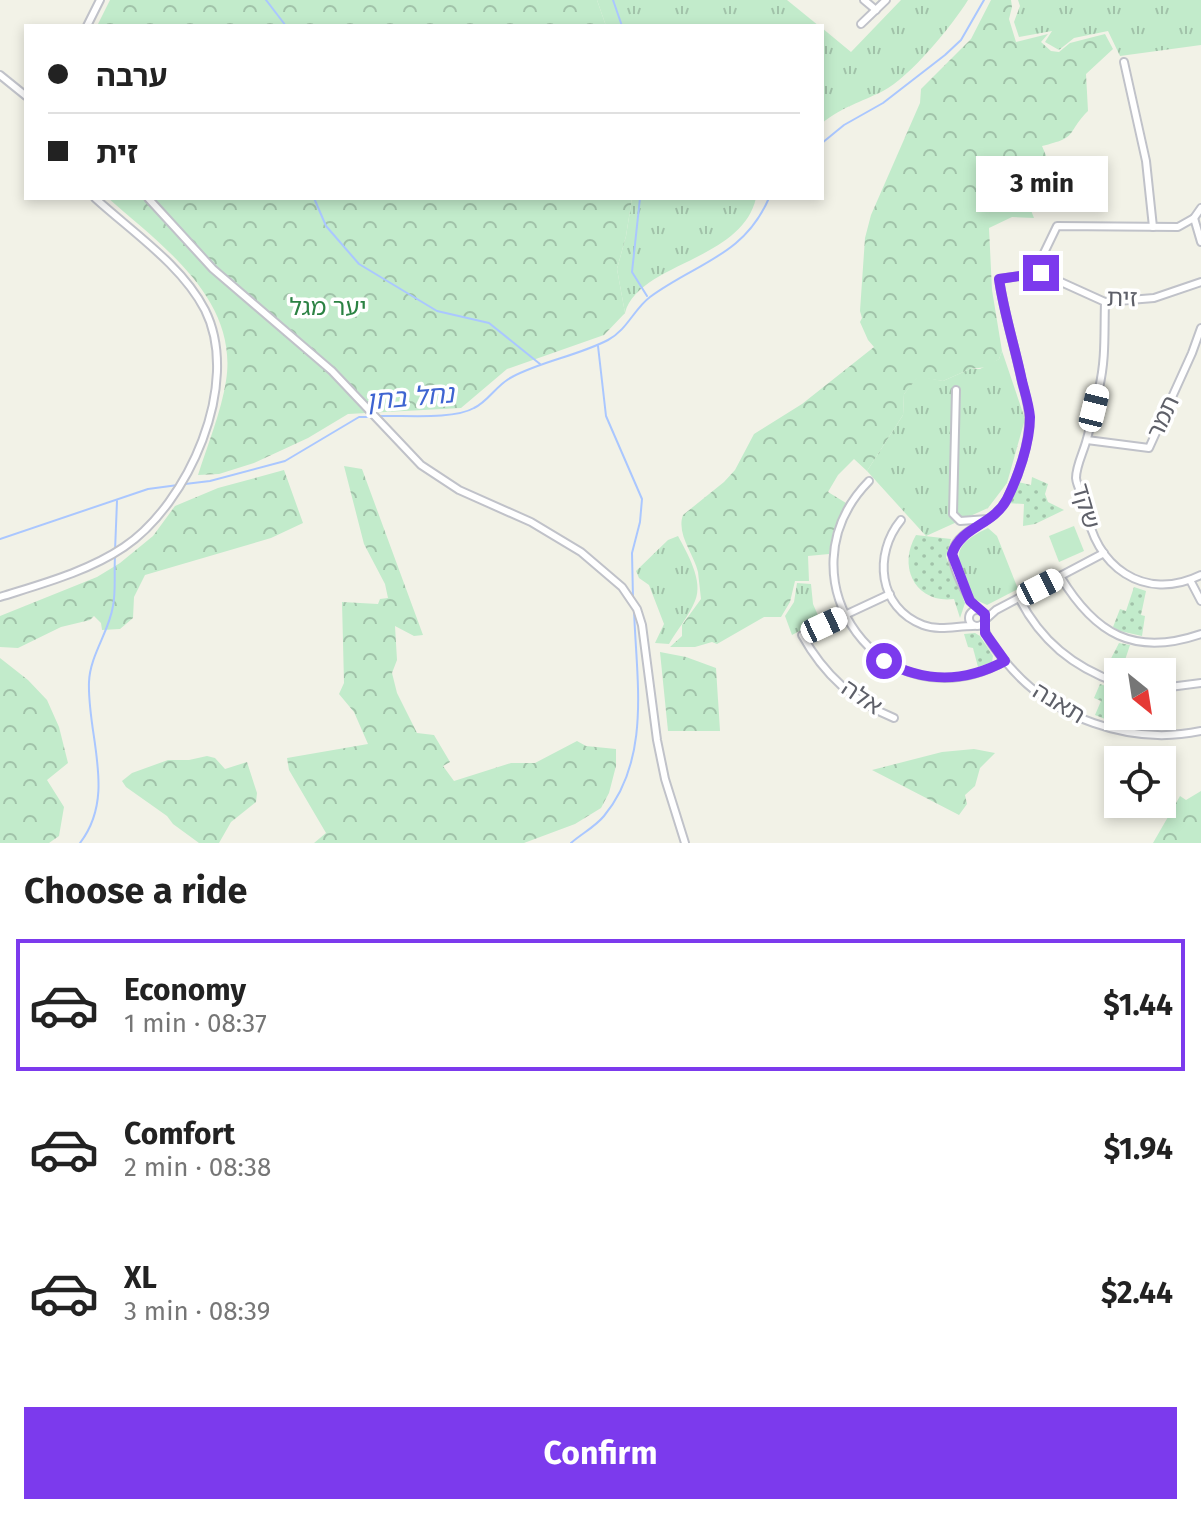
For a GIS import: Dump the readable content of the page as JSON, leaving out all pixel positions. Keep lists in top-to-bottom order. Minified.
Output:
{"streets":{"street":["זית","תמר","שקד","אלה","תאנה"]},"crossings":[["זית","שקד"],["זית","תאנה"],["תמר","שקד"]],"water":["נחל בחן"],"parks":["יער מגל"],"north":"bottom right","page":{"banner":["ערבה","זית"],"bubble":"3 min","heading":"Choose a ride","list":[{"name":"Economy","note":"1 min · 08:37","value":"$1.44"},{"name":"Comfort","note":"2 min · 08:38","value":"$1.94"},{"name":"XL","note":"3 min · 08:39","value":"$2.44"}],"buttons":"Confirm"}}
